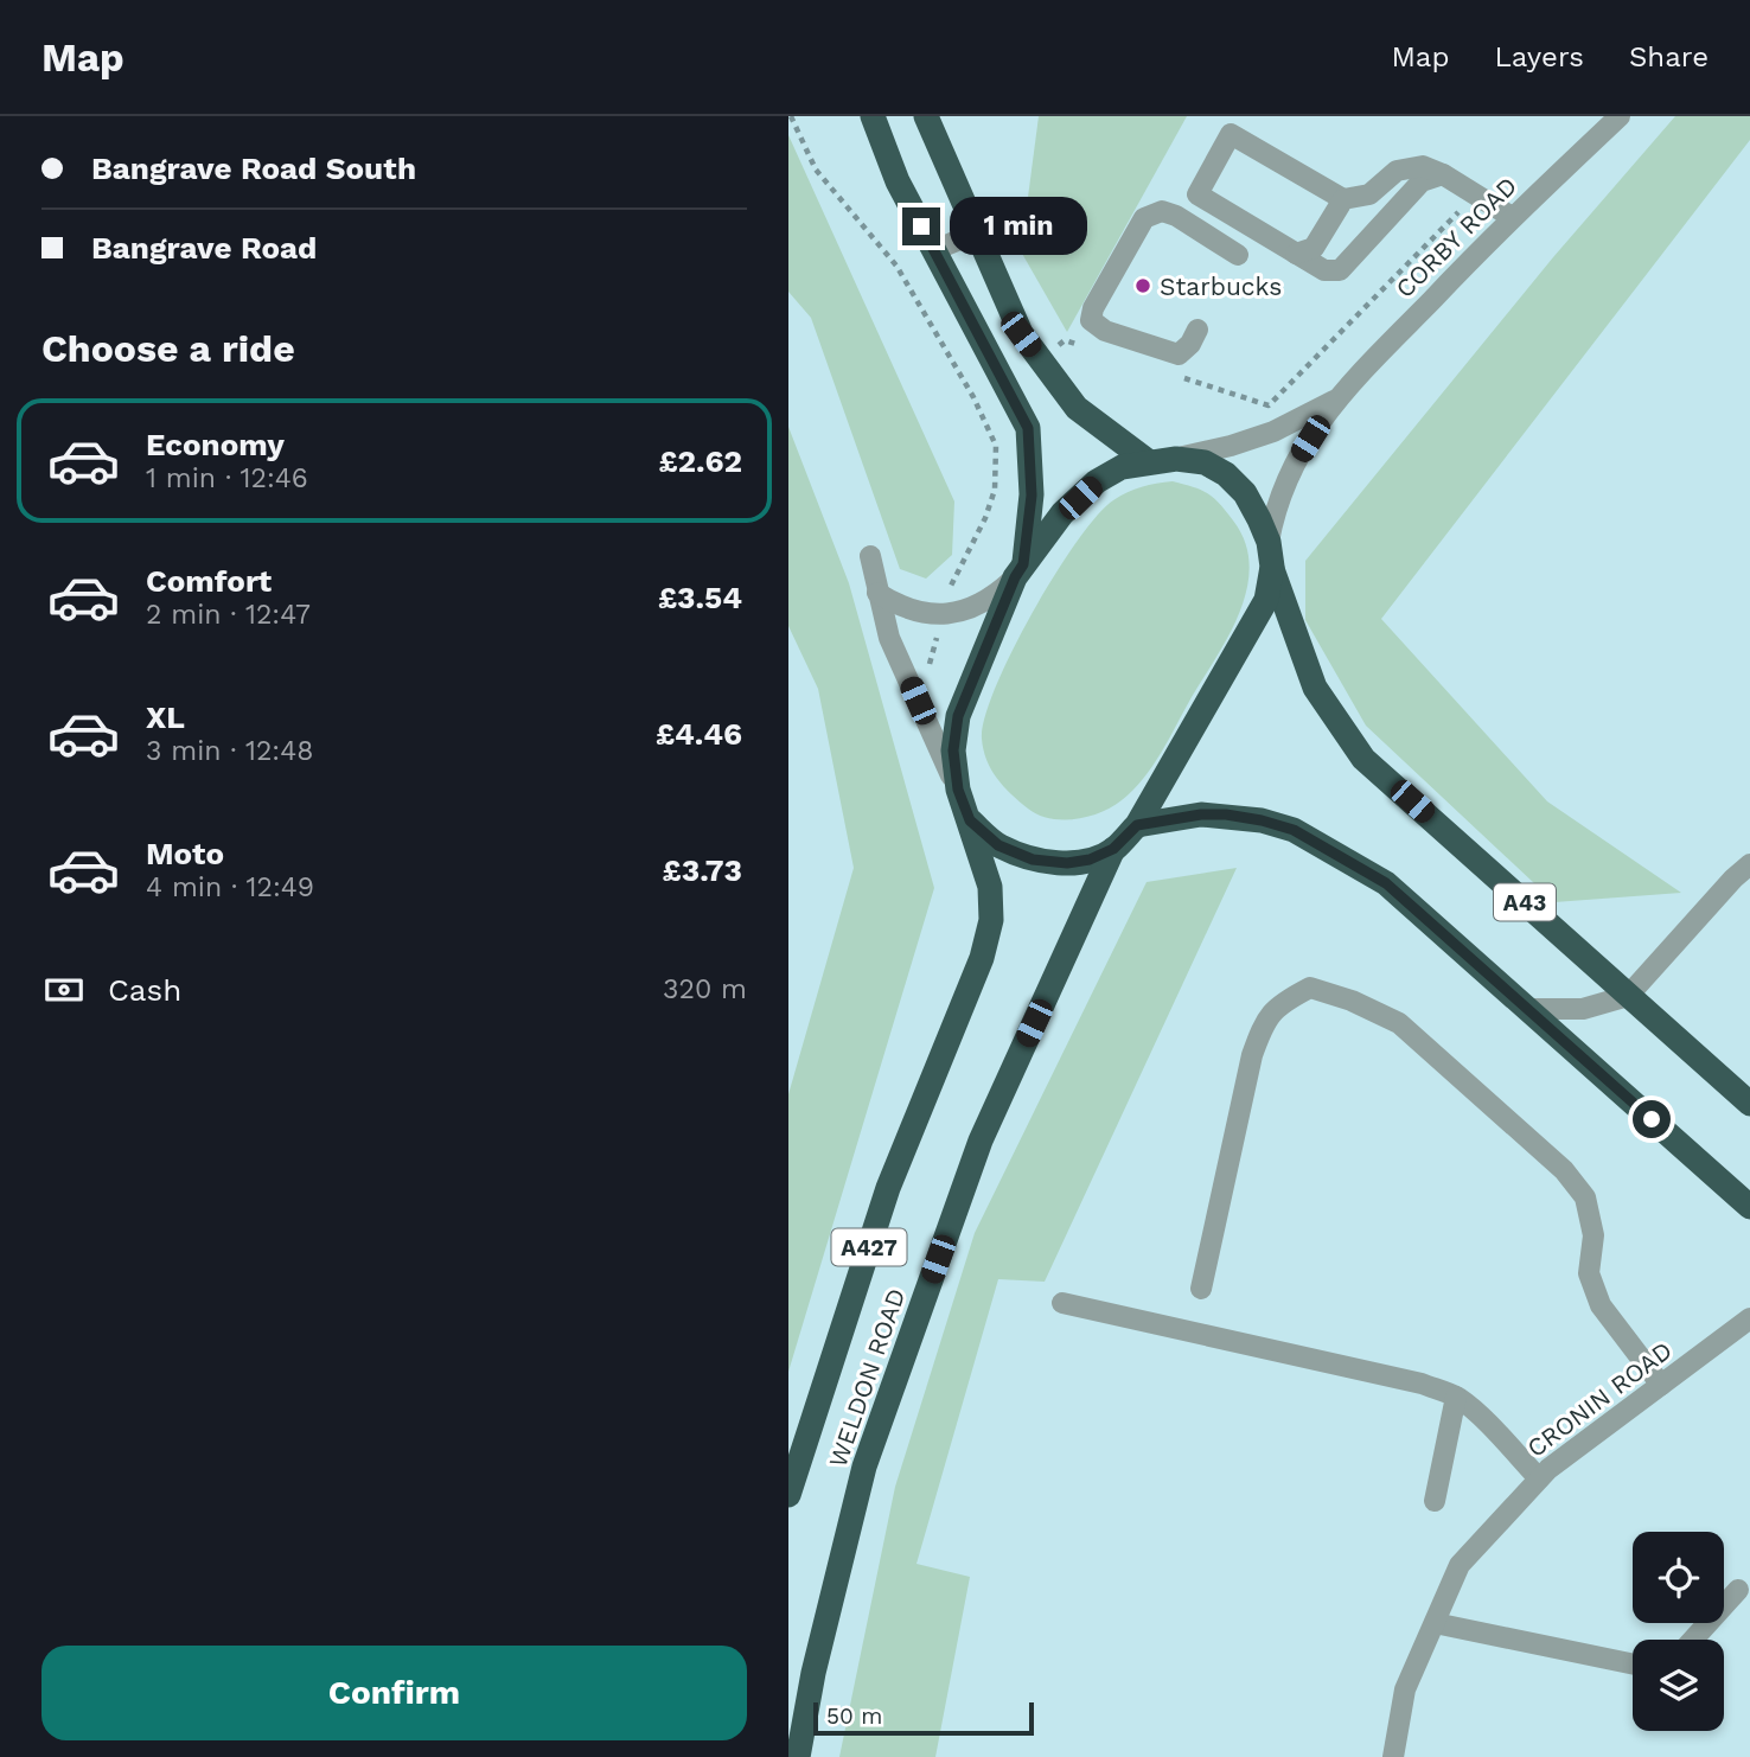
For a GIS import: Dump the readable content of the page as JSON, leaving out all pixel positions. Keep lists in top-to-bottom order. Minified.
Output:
{"streets":{"highway":["A43","A427","WELDON ROAD"],"street":["CORBY ROAD","CRONIN ROAD"]},"crossings":[["CORBY ROAD","A43"],["A43","WELDON ROAD"]],"places":["Starbucks"],"scale_bar":"50 m","page":{"header":"Map","nav":["Map","Layers","Share"],"banner":["Bangrave Road South","Bangrave Road"],"bubble":"1 min","heading":"Choose a ride","list":[{"name":"Economy","note":"1 min · 12:46","value":"£2.62"},{"name":"Comfort","note":"2 min · 12:47","value":"£3.54"},{"name":"XL","note":"3 min · 12:48","value":"£4.46"},{"name":"Moto","note":"4 min · 12:49","value":"£3.73"}],"pay":["Cash","320 m"],"buttons":"Confirm","scale":"50 m"}}
